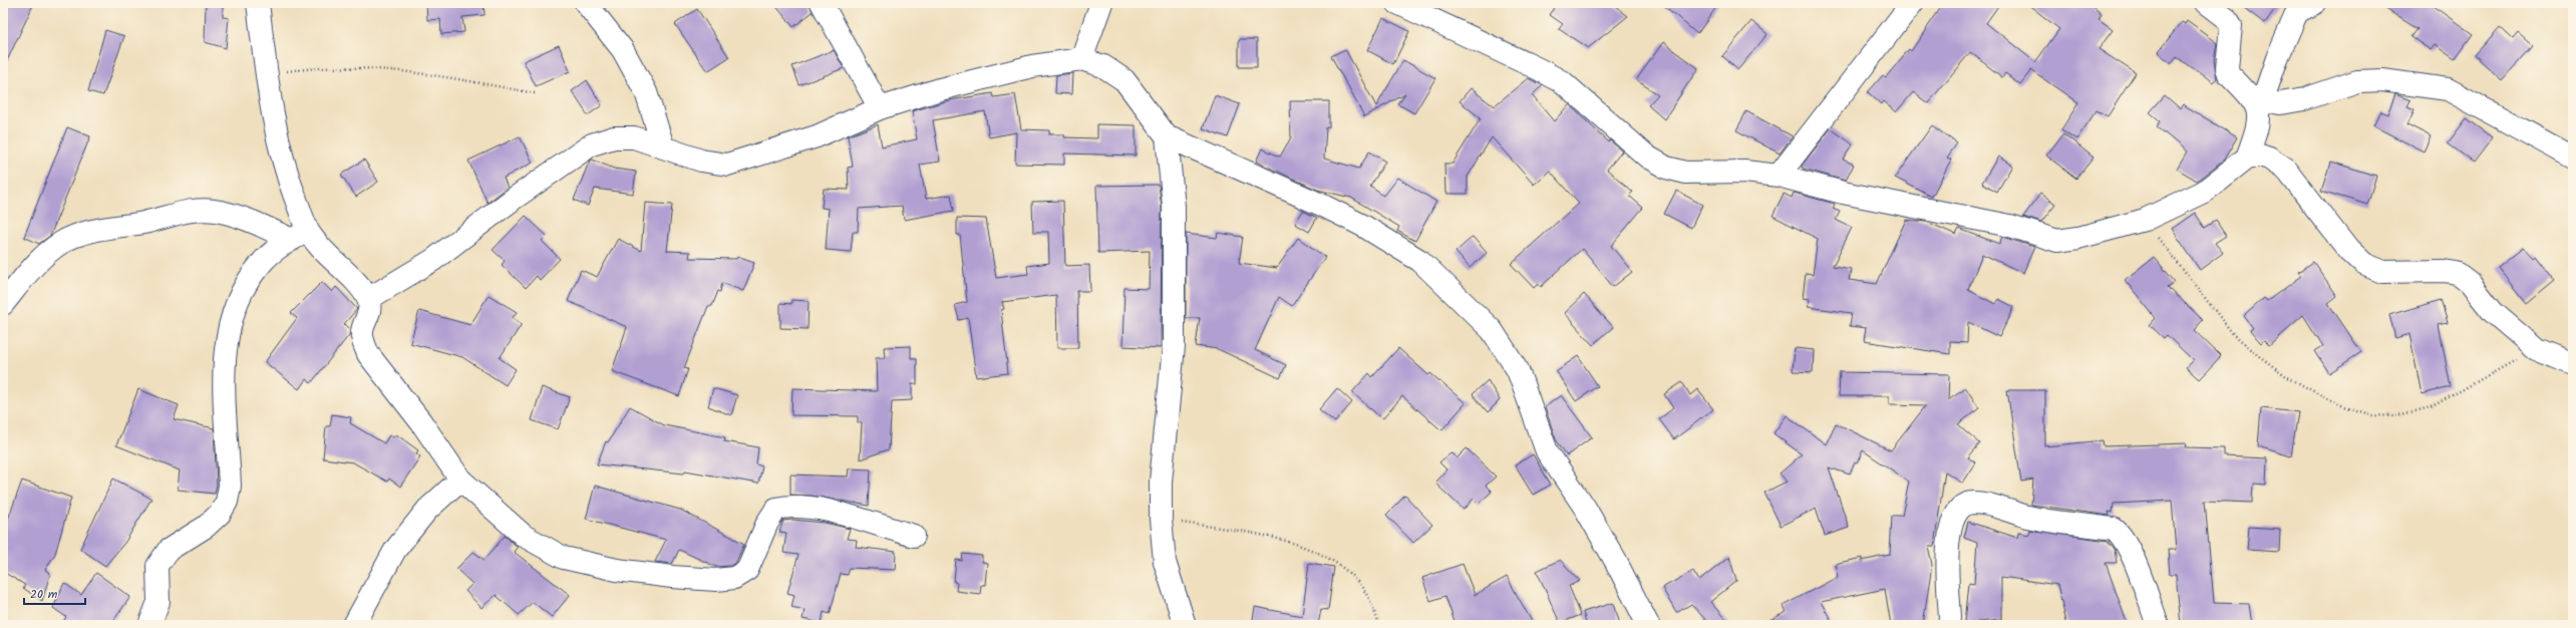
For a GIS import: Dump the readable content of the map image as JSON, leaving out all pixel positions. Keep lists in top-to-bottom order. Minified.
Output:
{"scale_bar":"20 m"}
